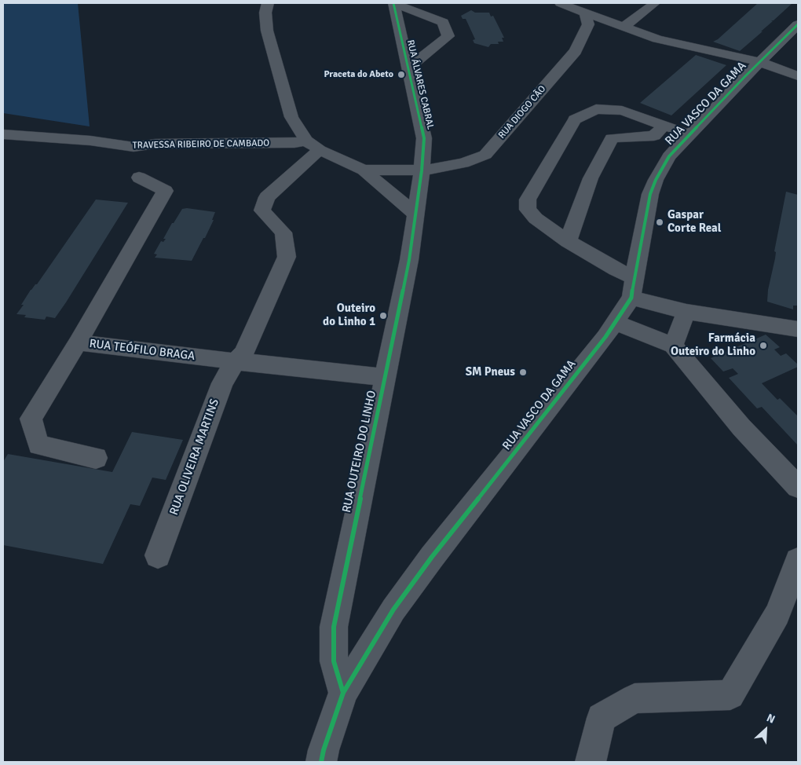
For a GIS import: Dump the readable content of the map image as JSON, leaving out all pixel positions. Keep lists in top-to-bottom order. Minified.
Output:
{"streets":{"street":["RUA ÁLVARES CABRAL","RUA VASCO DA GAMA","RUA DIOGO CÃO","TRAVESSA RIBEIRO DE CAMBADO","RUA TEÓFILO BRAGA","RUA OUTEIRO DO LINHO","RUA OLIVEIRA MARTINS"]},"crossings":[["RUA ÁLVARES CABRAL","RUA DIOGO CÃO"],["RUA ÁLVARES CABRAL","RUA OUTEIRO DO LINHO"],["RUA VASCO DA GAMA","RUA OUTEIRO DO LINHO"],["TRAVESSA RIBEIRO DE CAMBADO","RUA OLIVEIRA MARTINS"],["RUA TEÓFILO BRAGA","RUA OUTEIRO DO LINHO"],["RUA TEÓFILO BRAGA","RUA OLIVEIRA MARTINS"]],"places":["Praceta do Abeto","Gaspar Corte Real","Outeiro do Linho 1","Farmácia Outeiro do Linho","SM Pneus"],"north":"top right"}
